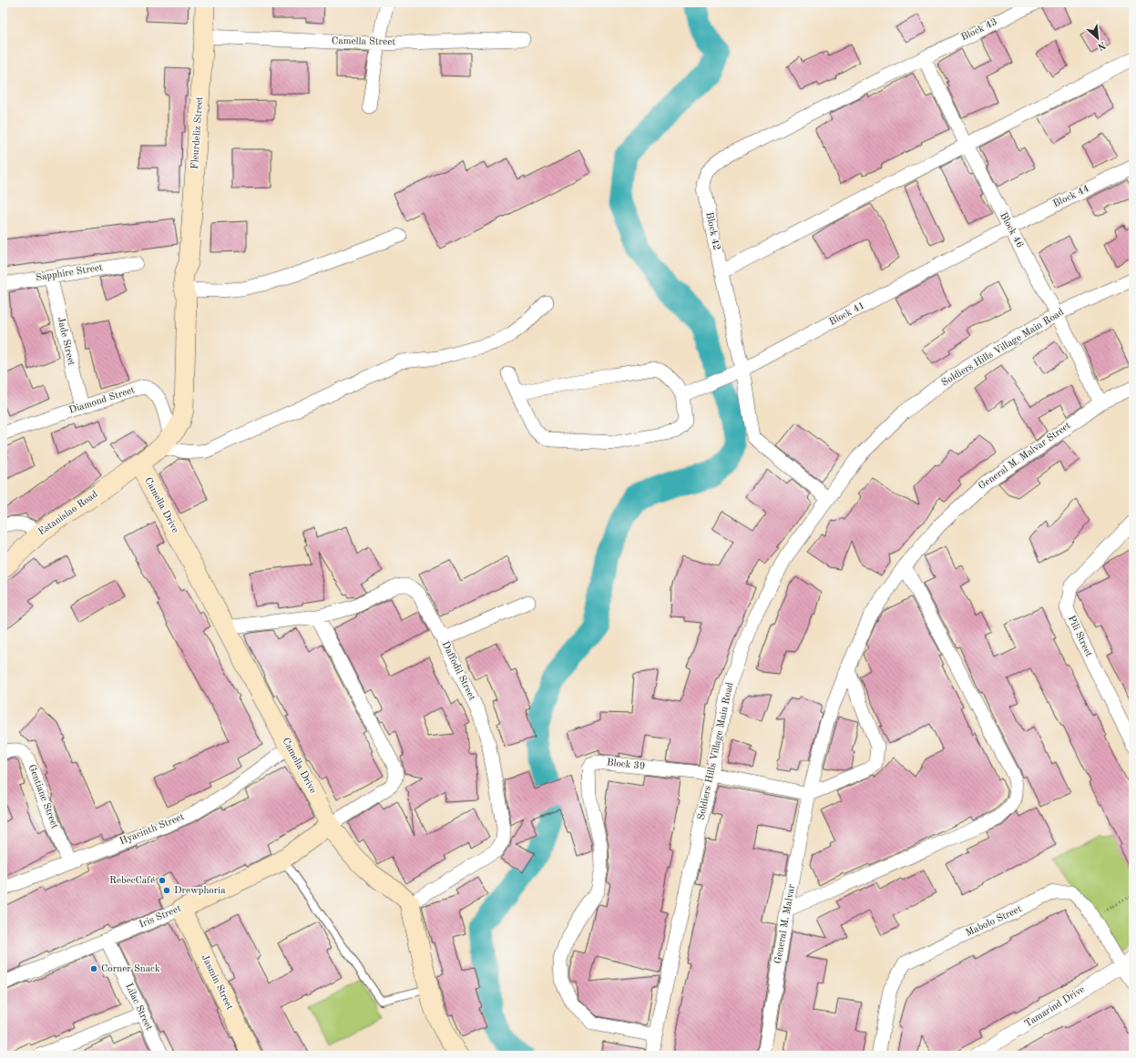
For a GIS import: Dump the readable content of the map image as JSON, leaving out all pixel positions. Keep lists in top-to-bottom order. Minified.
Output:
{"streets":{"street":["Block 43","Camella Street","Fleurdeliz Street","Block 44","Block 46","Block 42","Sapphire Street","Block 41","Jade Street","Soldiers Hills Village Main Road","Diamond Street","General M. Malvar Street","Camella Drive","Estanislao Road","Pili Street","Daffodil Street","Block 39","Gentiane Street","Hyacinth Street","Iris Street","Mabolo Street","General M. Malvar","Jasmin Street","Lilac Street","Tamarind Drive"]},"crossings":[["Block 43","Block 46"],["Block 43","Block 42"],["Camella Street","Fleurdeliz Street"],["Fleurdeliz Street","Diamond Street"],["Fleurdeliz Street","Camella Drive"],["Fleurdeliz Street","Estanislao Road"],["Block 44","Block 46"],["Block 44","Block 41"],["Block 46","Block 42"],["Block 46","Block 41"],["Block 46","Soldiers Hills Village Main Road"],["Block 46","General M. Malvar Street"],["Block 42","Block 41"],["Block 42","Soldiers Hills Village Main Road"],["Sapphire Street","Jade Street"],["Jade Street","Diamond Street"],["Soldiers Hills Village Main Road","Block 39"],["General M. Malvar Street","Block 39"],["General M. Malvar Street","General M. Malvar"],["Camella Drive","Estanislao Road"],["Camella Drive","Daffodil Street"],["Camella Drive","Hyacinth Street"],["Camella Drive","Iris Street"],["Block 39","General M. Malvar"],["Gentiane Street","Hyacinth Street"],["Iris Street","Jasmin Street"],["Iris Street","Lilac Street"],["Mabolo Street","Tamarind Drive"]],"places":["RebecCafé","Drewphoria","Corner Snack"],"north":"bottom right"}
